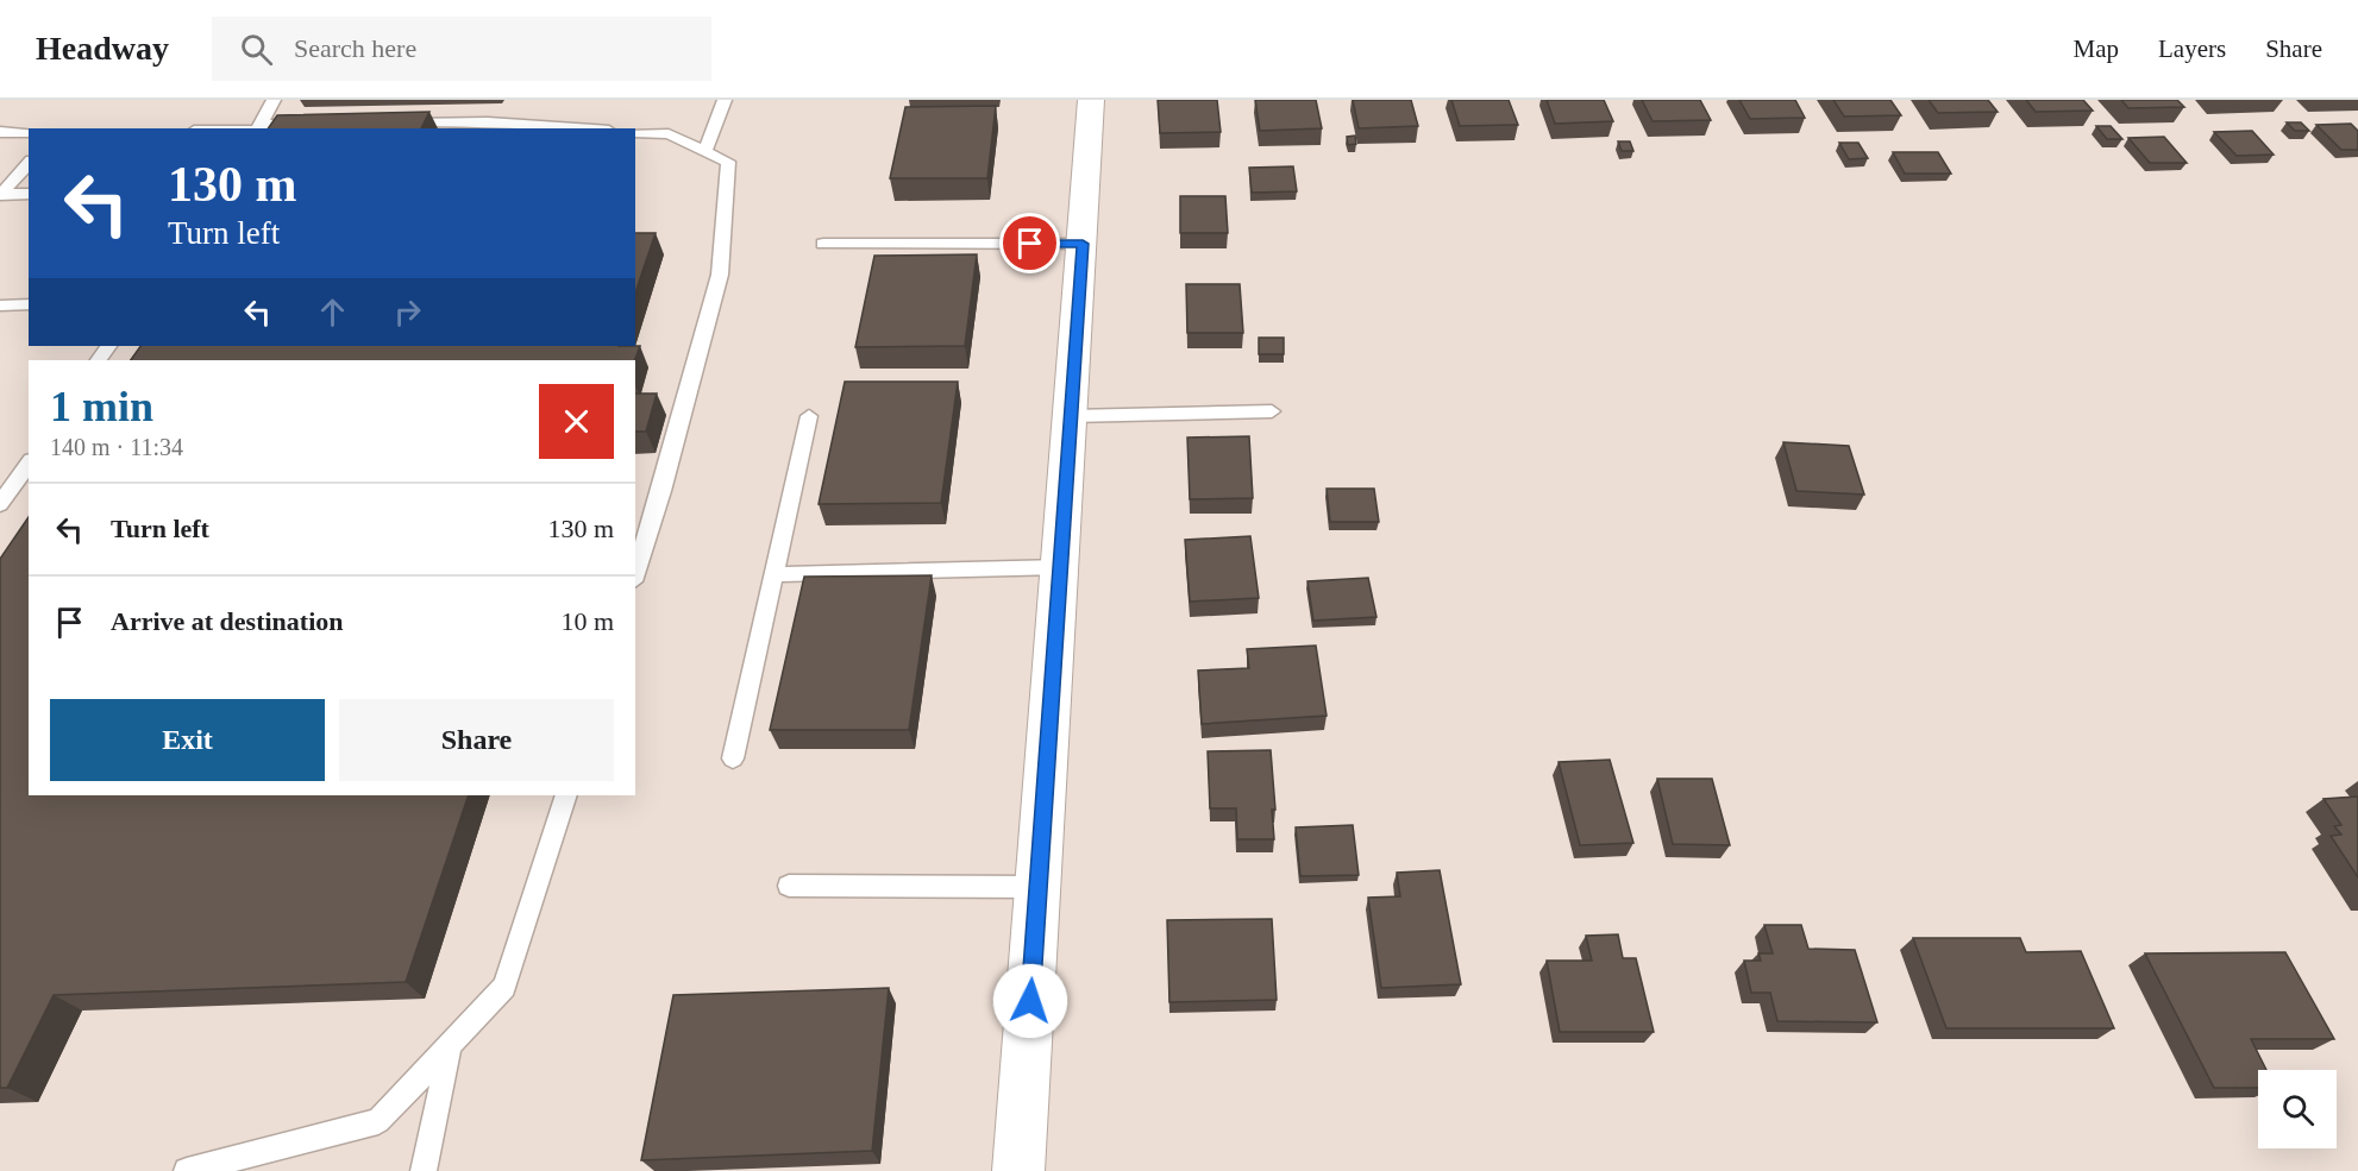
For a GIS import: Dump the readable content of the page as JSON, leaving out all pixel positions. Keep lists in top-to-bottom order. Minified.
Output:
{"page":{"header":"Headway","search":"Search here","nav":["Map","Layers","Share"],"turn":["130 m","Turn left"],"heading":["1 min","140 m · 11:34"],"list":[{"name":"Turn left","value":"130 m"},{"name":"Arrive at destination","value":"10 m"}],"buttons":["Exit","Share"]}}
